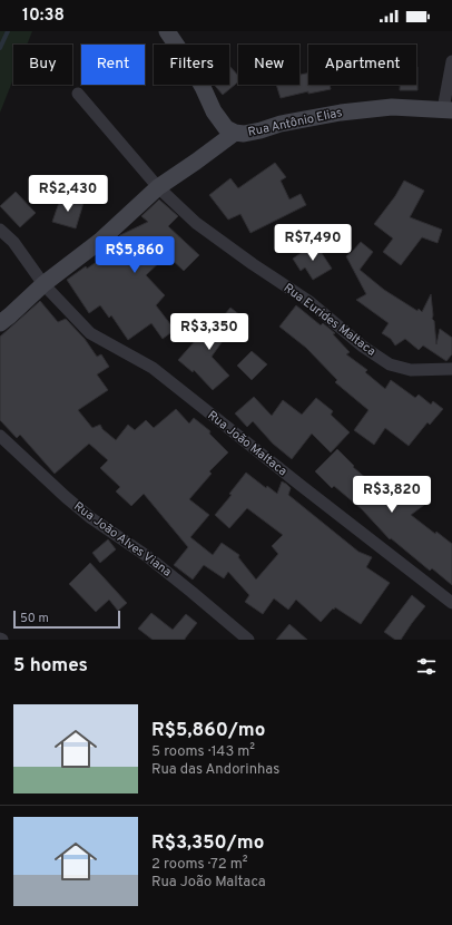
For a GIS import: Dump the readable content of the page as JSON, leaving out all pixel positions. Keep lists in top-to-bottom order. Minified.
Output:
{"streets":{"street":["Rua Antônio Elias","Rua Eurides Maltaca","Rua João Maltaca","Rua João Alves Viana"]},"scale_bar":"50 m","page":{"status":"10:38","chip":["Buy","Rent","Filters","New","Apartment"],"price":["R$2,430","R$7,490","R$5,860","R$3,350","R$3,820"],"scale":"50 m","heading":"5 homes","list":[{"name":"R$5,860/mo","note":"5 rooms · 143 m² · Rua das Andorinhas"},{"name":"R$3,350/mo","note":"2 rooms · 72 m² · Rua João Maltaca"}]}}
